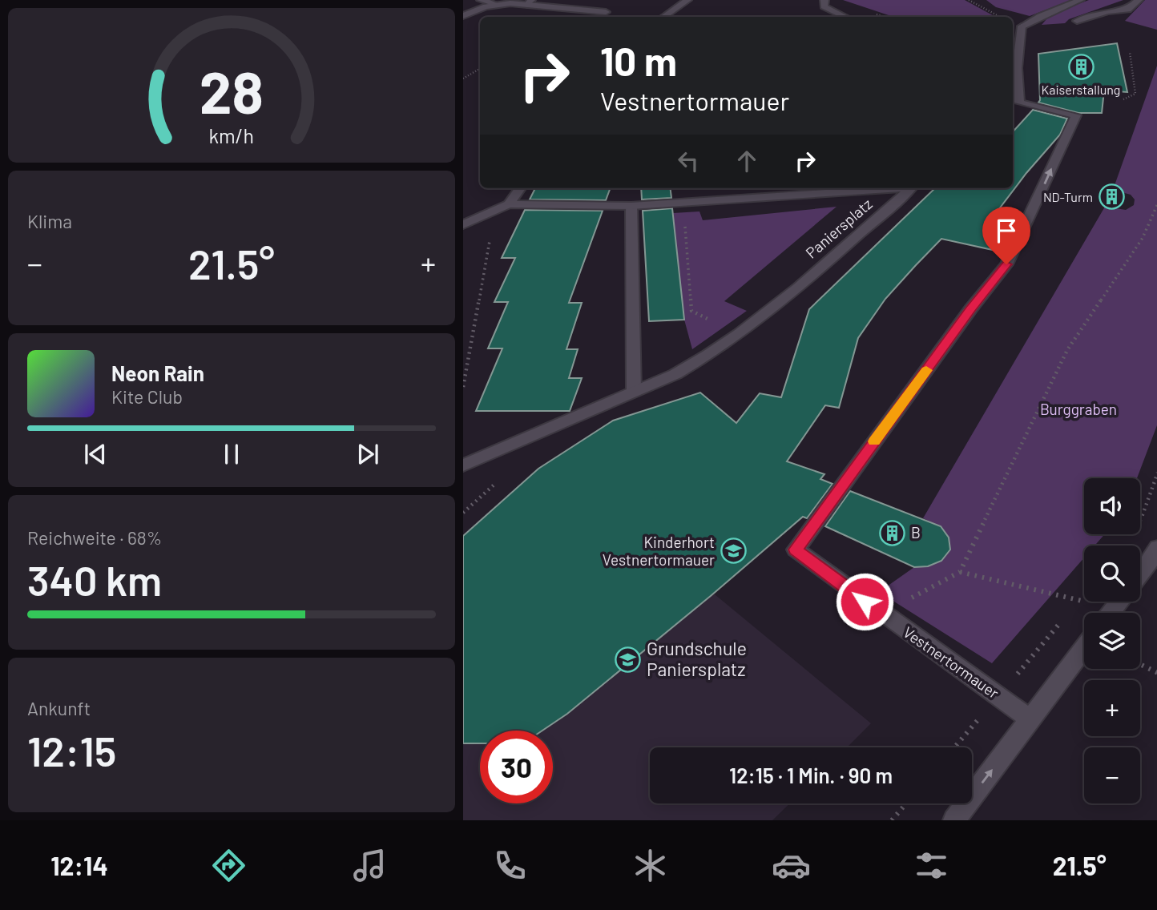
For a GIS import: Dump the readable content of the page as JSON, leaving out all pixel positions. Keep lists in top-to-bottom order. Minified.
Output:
{"streets":{"street":["Paniersplatz","Vestnertormauer"]},"parks":["Burggraben"],"places":{"building":["Kaiserstallung","ND-Turm","B"],"school or university":["Kinderhort Vestnertormauer","Grundschule Paniersplatz"]},"page":{"turn":["10 m","Vestnertormauer"],"tile":["Klima",["Reichweite · 68%","340 km"],["Ankunft","12:15"]],"heat":["−","21.5°","+"],"song":["Neon Rain","Kite Club"],"map_buttons":["+","−"],"limit":"30","trip":"12:15 · 1 Min. · 90 m","tabs":["12:14","21.5°"],"gauge":["28","km/h"]}}
